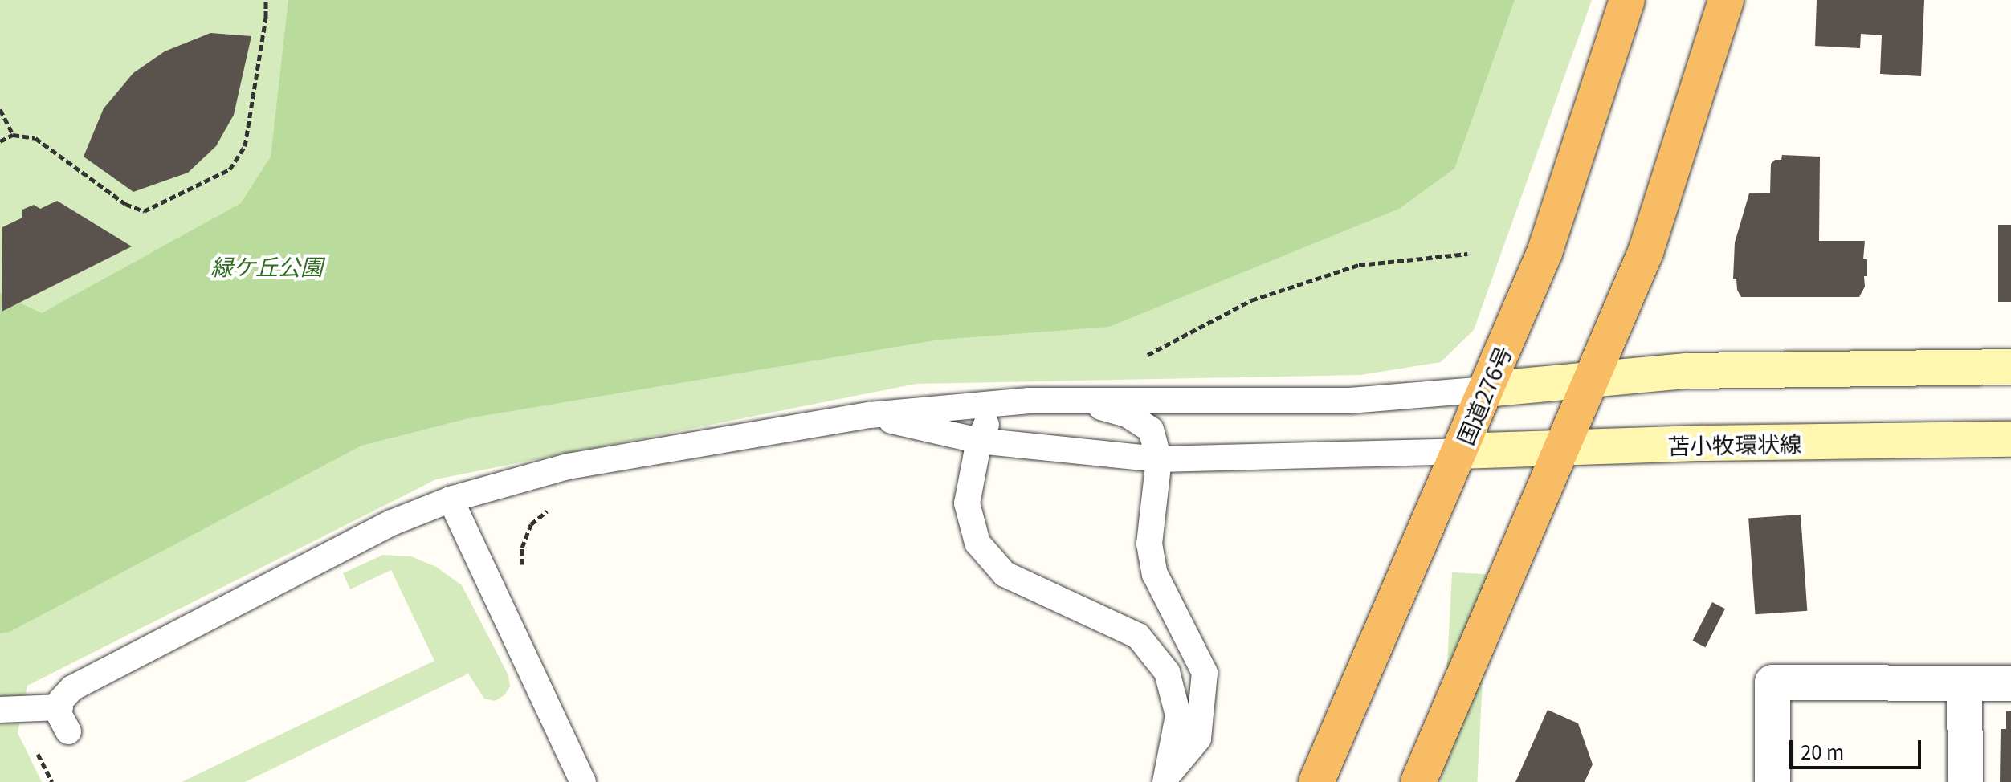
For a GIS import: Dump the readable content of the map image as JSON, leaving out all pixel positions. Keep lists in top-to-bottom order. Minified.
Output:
{"streets":{"highway":["国道276号"],"main road":["苫小牧環状線"]},"crossings":[["国道276号","苫小牧環状線"]],"parks":["緑ケ丘公園"],"scale_bar":"20 m"}
